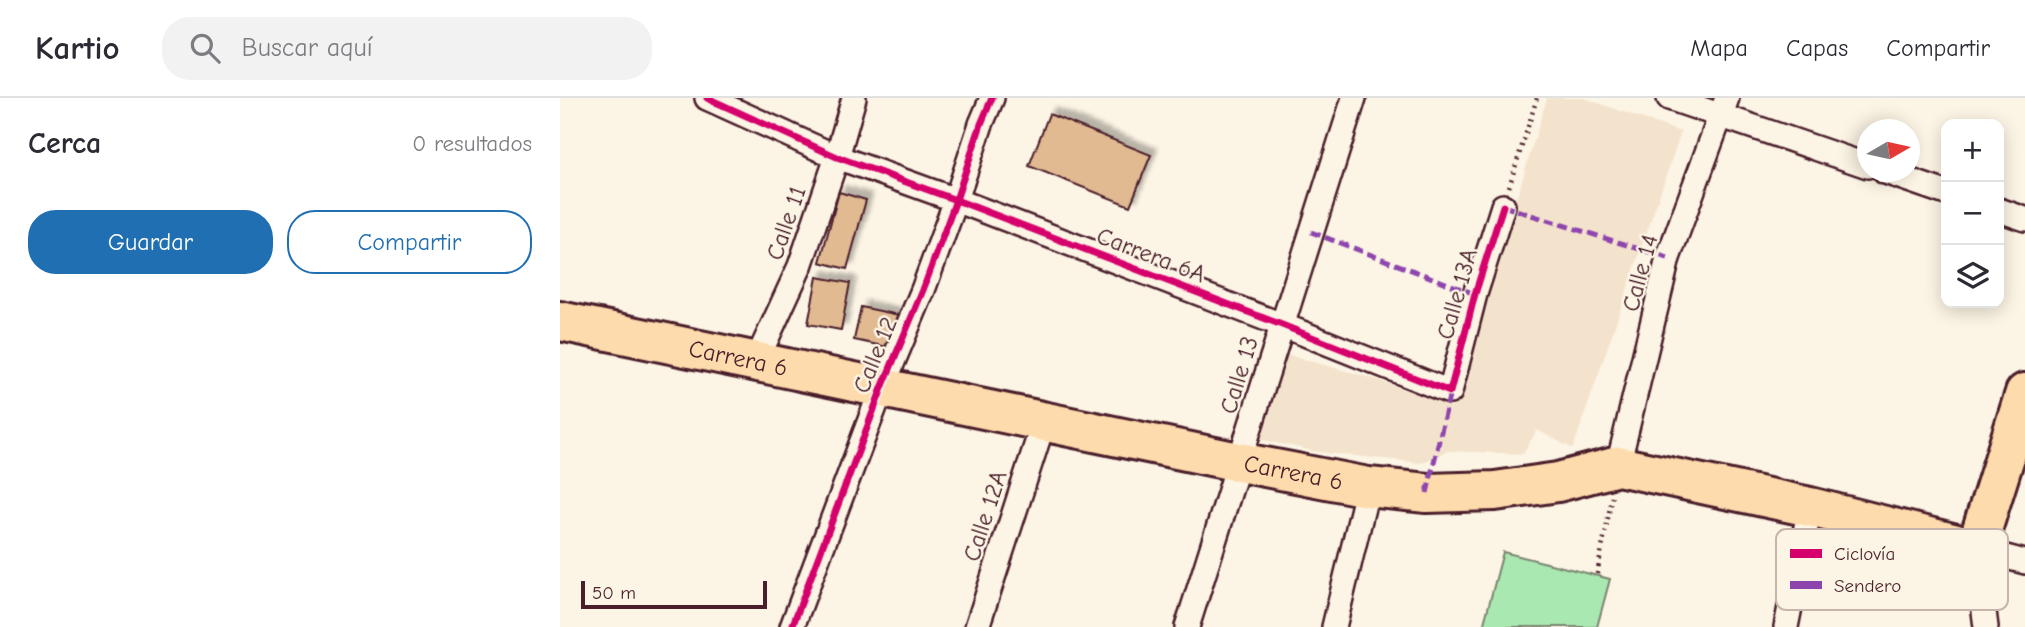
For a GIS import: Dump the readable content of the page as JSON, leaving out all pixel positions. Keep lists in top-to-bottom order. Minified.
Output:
{"streets":{"highway":["Carrera 6"],"street":["Calle 11","Carrera 6A","Calle 14","Calle 13A","Calle 12","Calle 13","Calle 12A"]},"crossings":[["Calle 11","Carrera 6A"],["Calle 11","Carrera 6"],["Carrera 6A","Calle 13A"],["Carrera 6A","Calle 12"],["Carrera 6A","Calle 13"],["Calle 14","Carrera 6"],["Calle 12","Carrera 6"],["Carrera 6","Calle 13"],["Carrera 6","Calle 12A"]],"legend":["Ciclovía","Sendero"],"scale_bar":"50 m","north":"right","page":{"header":"Kartio","search":"Buscar aquí","nav":["Mapa","Capas","Compartir"],"heading":["Cerca","0 resultados"],"map_buttons":["+","−"],"buttons":["Guardar","Compartir"],"scale":"50 m"}}
